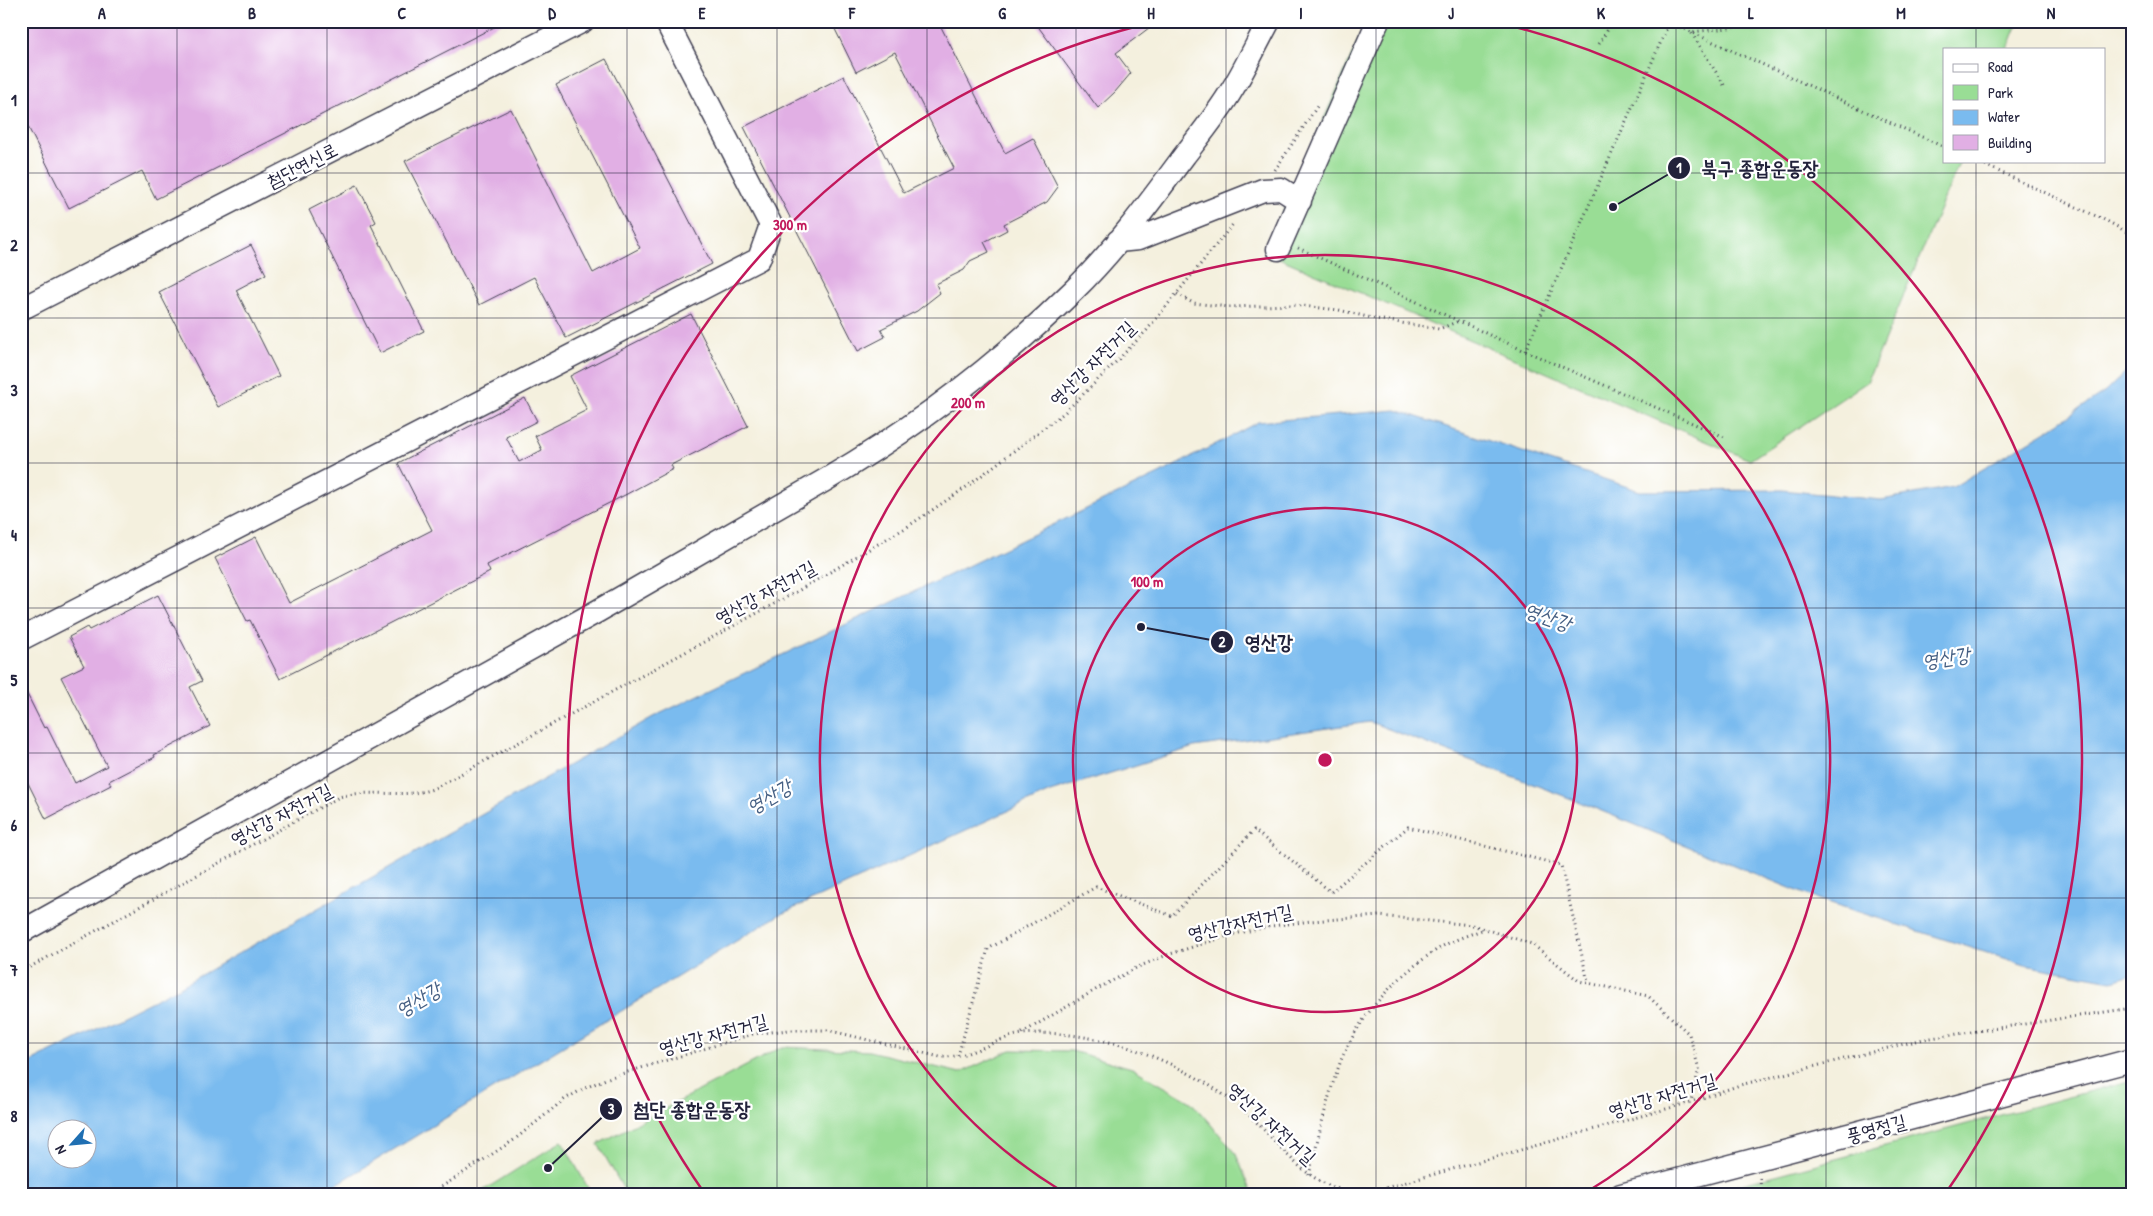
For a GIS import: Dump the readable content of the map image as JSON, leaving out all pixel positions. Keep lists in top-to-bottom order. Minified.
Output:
{"streets":{"street":["첨단연신로","풍영정길"],"path":["영산강 자전거길","영산강자전거길"]},"crossings":[["영산강 자전거길","영산강자전거길"]],"water":["영산강"],"places":["북구 종합운동장","영산강","첨단 종합운동장"],"legend":["Road","Park","Water","Building"],"north":"bottom left","grid":{"columns":["A","B","C","D","E","F","G","H","I","J","K","L","M","N"],"rows":["1","2","3","4","5","6","7","8"]},"rings":["300 m","200 m","100 m"]}
